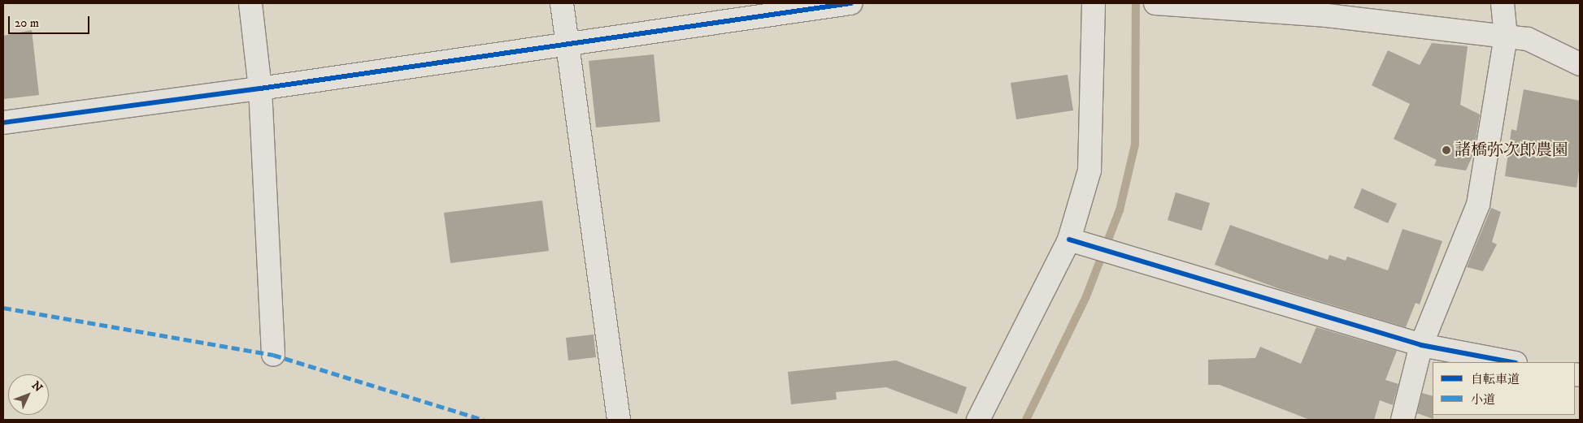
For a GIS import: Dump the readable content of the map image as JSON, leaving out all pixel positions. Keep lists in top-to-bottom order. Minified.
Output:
{"places":["諸橋弥次郎農園"],"legend":["自転車道","小道"],"scale_bar":"20 m","north":"top right"}
